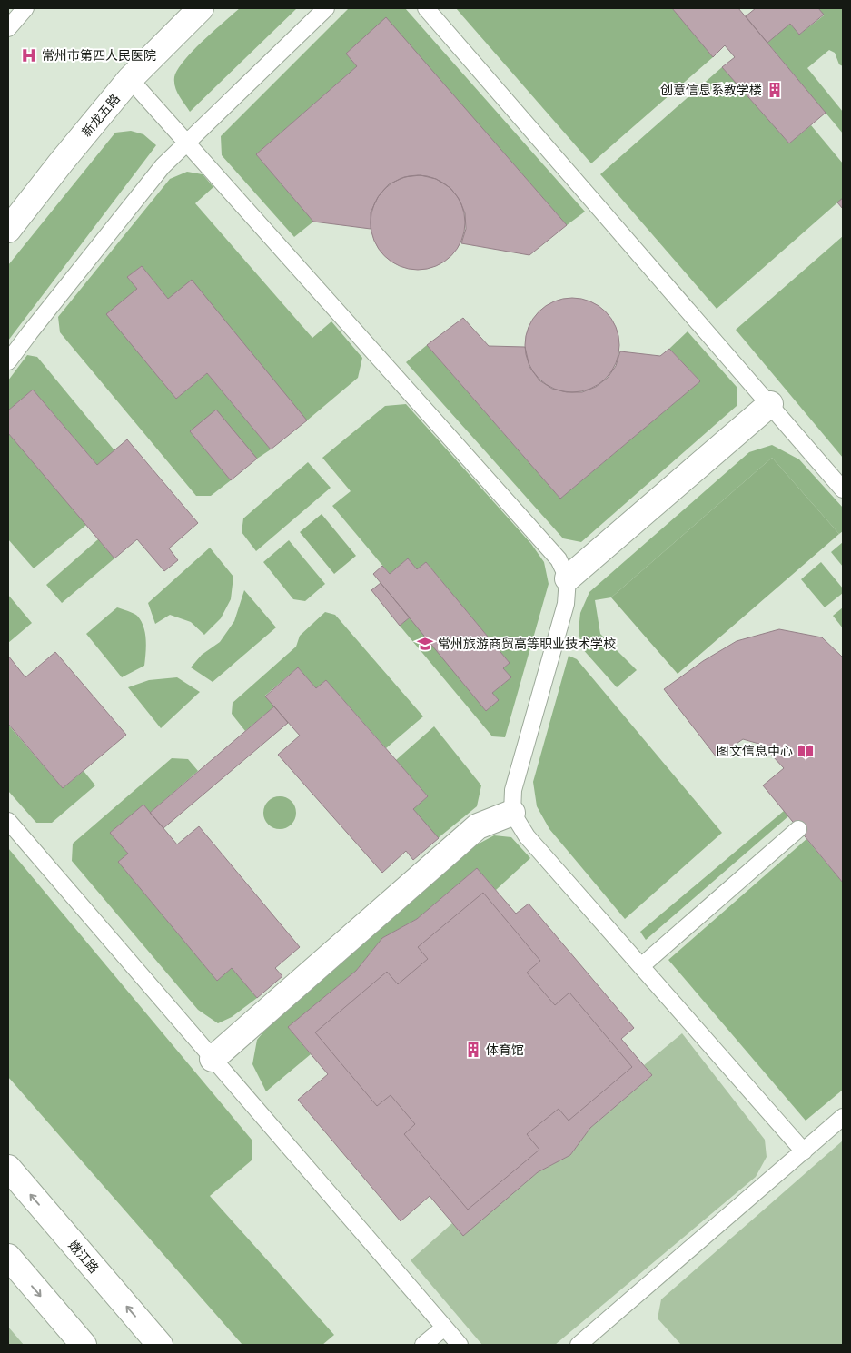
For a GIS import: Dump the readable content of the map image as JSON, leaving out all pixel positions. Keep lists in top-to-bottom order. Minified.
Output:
{"streets":{"street":["新龙五路","嫩江路"]},"places":{"hospital":["常州市第四人民医院"],"building":["创意信息系教学楼","体育馆"],"school or university":["常州旅游商贸高等职业技术学校"],"library":["图文信息中心"]}}
